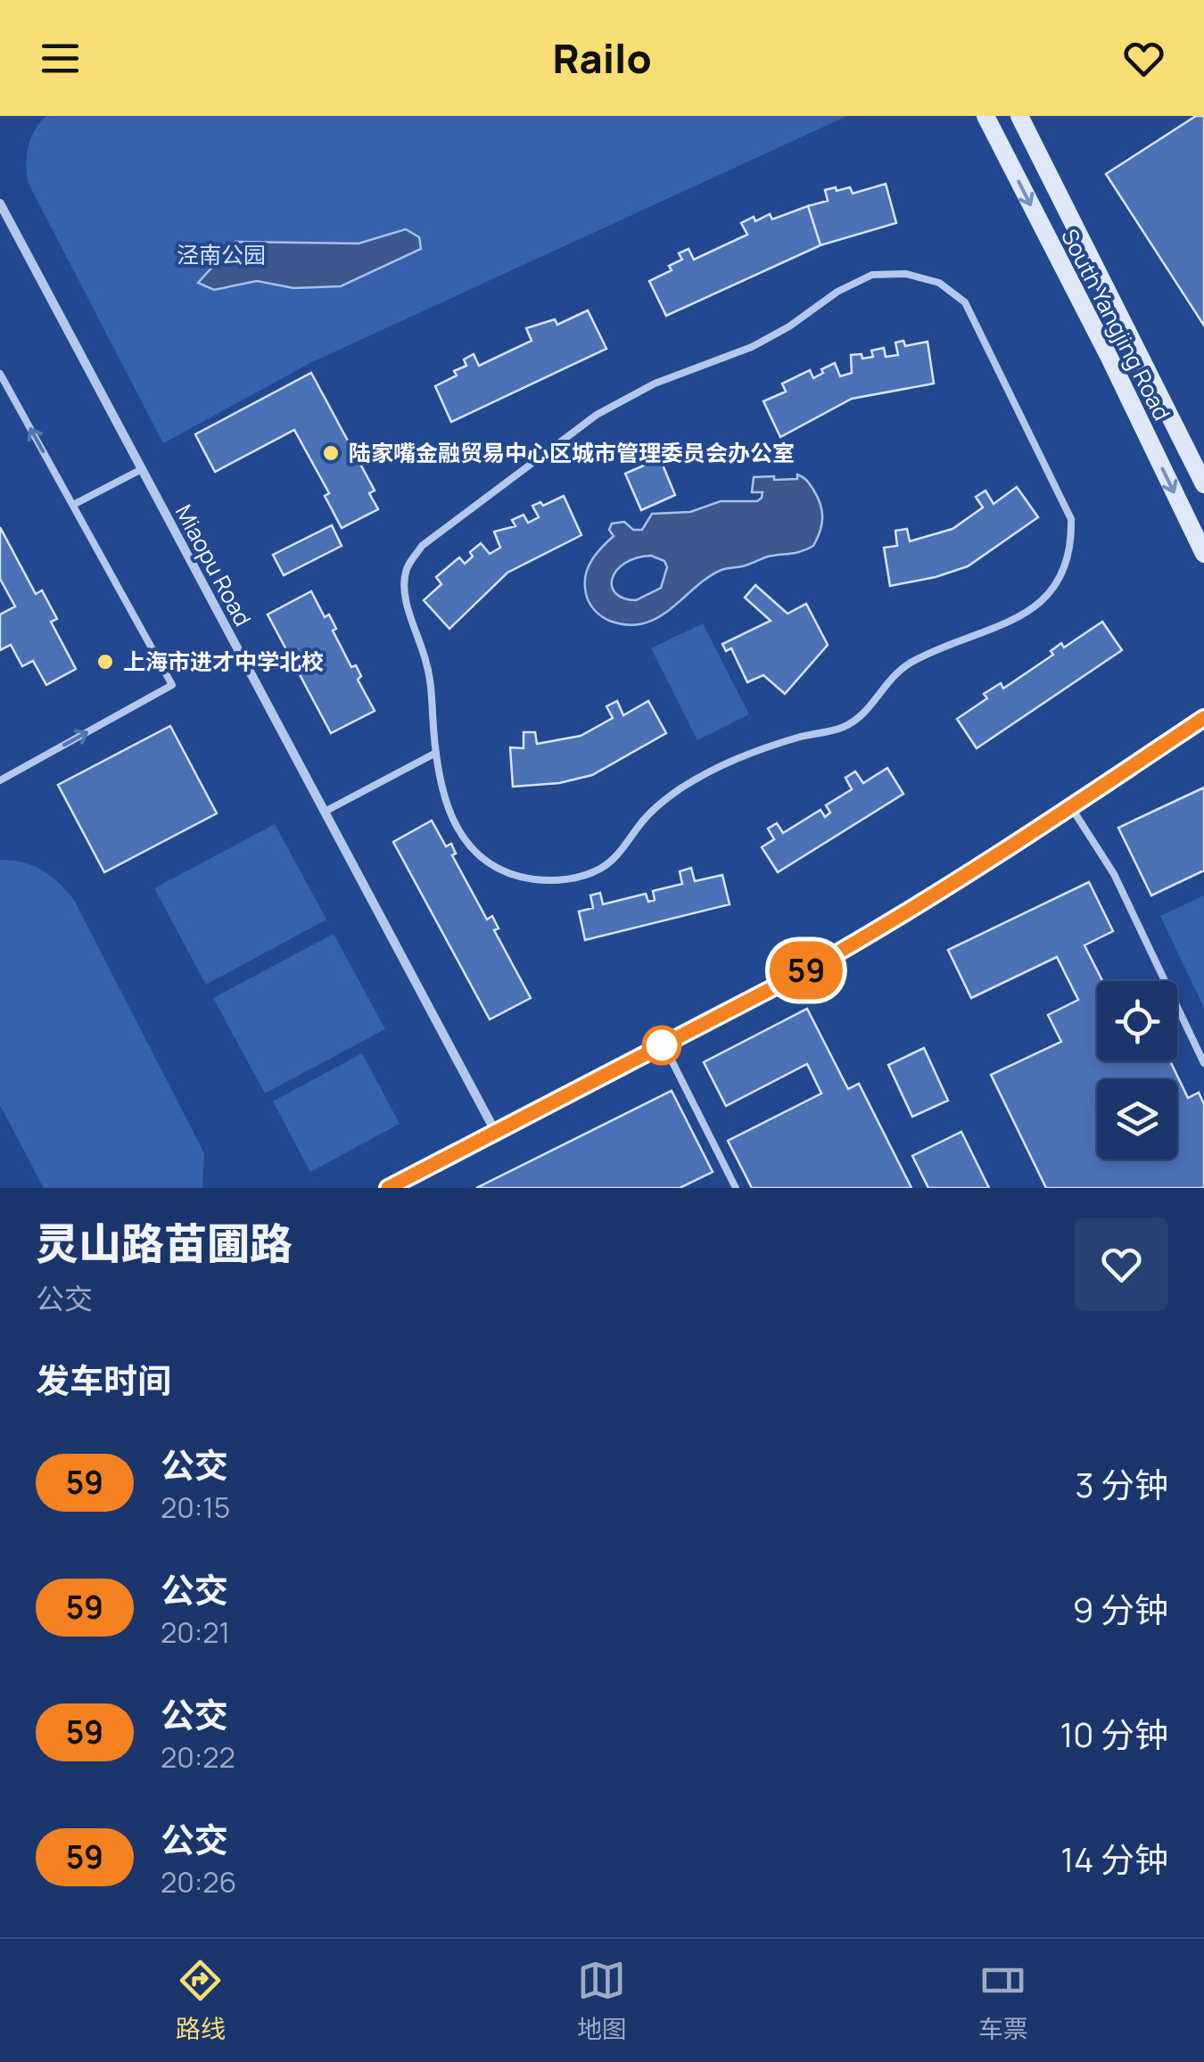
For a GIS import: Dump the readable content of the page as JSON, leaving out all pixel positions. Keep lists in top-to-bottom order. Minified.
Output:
{"streets":{"main road":["South Yangjing Road"],"street":["Miaopu Road"]},"parks":["泾南公园"],"places":["陆家嘴金融贸易中心区城市管理委员会办公室","上海市进才中学北校"],"lines":["bus line 59"],"page":{"header":"Railo","on_map":"59","heading":[["灵山路苗圃路","公交"],"发车时间"],"list":[{"mark":"59","name":"公交","note":"20:15","value":"3 分钟"},{"mark":"59","name":"公交","note":"20:21","value":"9 分钟"},{"mark":"59","name":"公交","note":"20:22","value":"10 分钟"},{"mark":"59","name":"公交","note":"20:26","value":"14 分钟"}],"tabs":["路线","地图","车票"]}}
